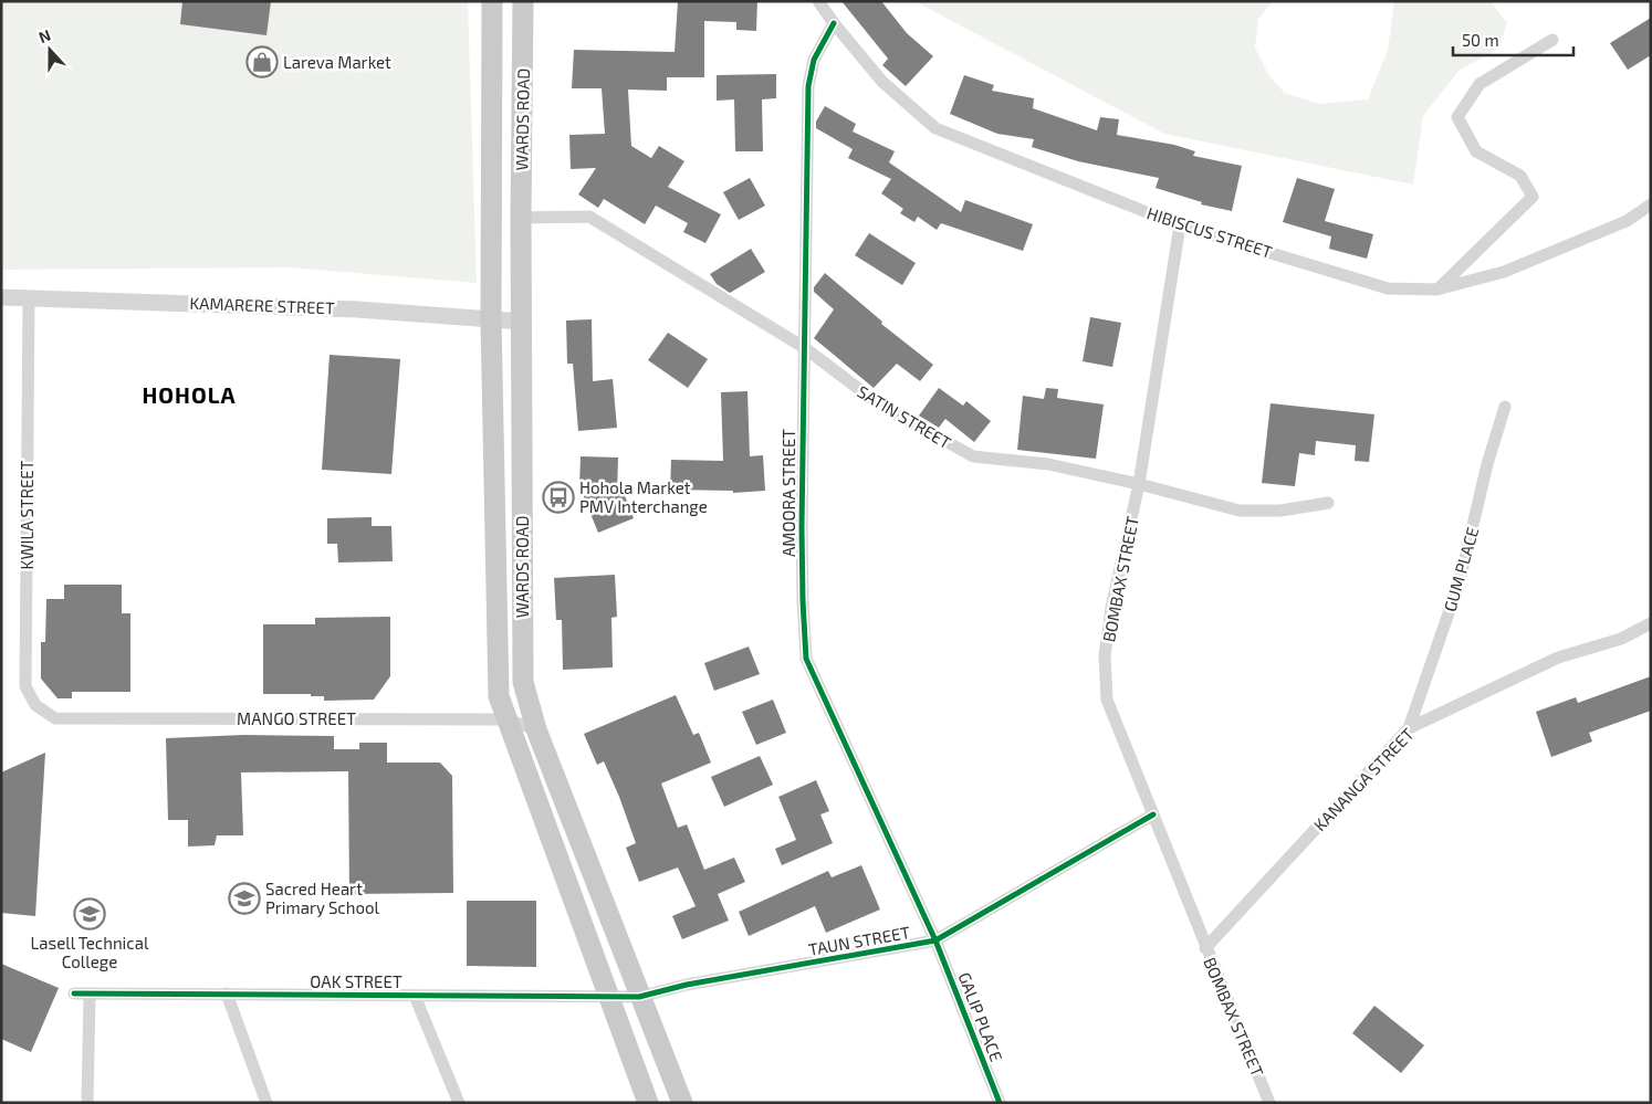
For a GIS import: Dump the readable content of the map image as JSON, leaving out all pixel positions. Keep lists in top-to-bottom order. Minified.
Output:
{"streets":{"main road":["WARDS ROAD"],"street":["HIBISCUS STREET","KAMARERE STREET","SATIN STREET","AMOORA STREET","KWILA STREET","GUM PLACE","BOMBAX STREET","MANGO STREET","KANANGA STREET","TAUN STREET","OAK STREET","GALIP PLACE"]},"crossings":[["WARDS ROAD","KAMARERE STREET"],["WARDS ROAD","SATIN STREET"],["WARDS ROAD","MANGO STREET"],["WARDS ROAD","TAUN STREET"],["WARDS ROAD","OAK STREET"],["HIBISCUS STREET","AMOORA STREET"],["HIBISCUS STREET","BOMBAX STREET"],["KAMARERE STREET","KWILA STREET"],["SATIN STREET","AMOORA STREET"],["SATIN STREET","BOMBAX STREET"],["AMOORA STREET","TAUN STREET"],["AMOORA STREET","GALIP PLACE"],["KWILA STREET","MANGO STREET"],["GUM PLACE","KANANGA STREET"],["BOMBAX STREET","KANANGA STREET"],["BOMBAX STREET","TAUN STREET"],["TAUN STREET","OAK STREET"],["TAUN STREET","GALIP PLACE"]],"districts":["HOHOLA"],"places":{"shop":["Lareva Market"],"bus stop":["Hohola Market PMV Interchange"],"school or university":["Sacred Heart Primary School","Lasell Technical College"]},"scale_bar":"50 m","north":"top"}
